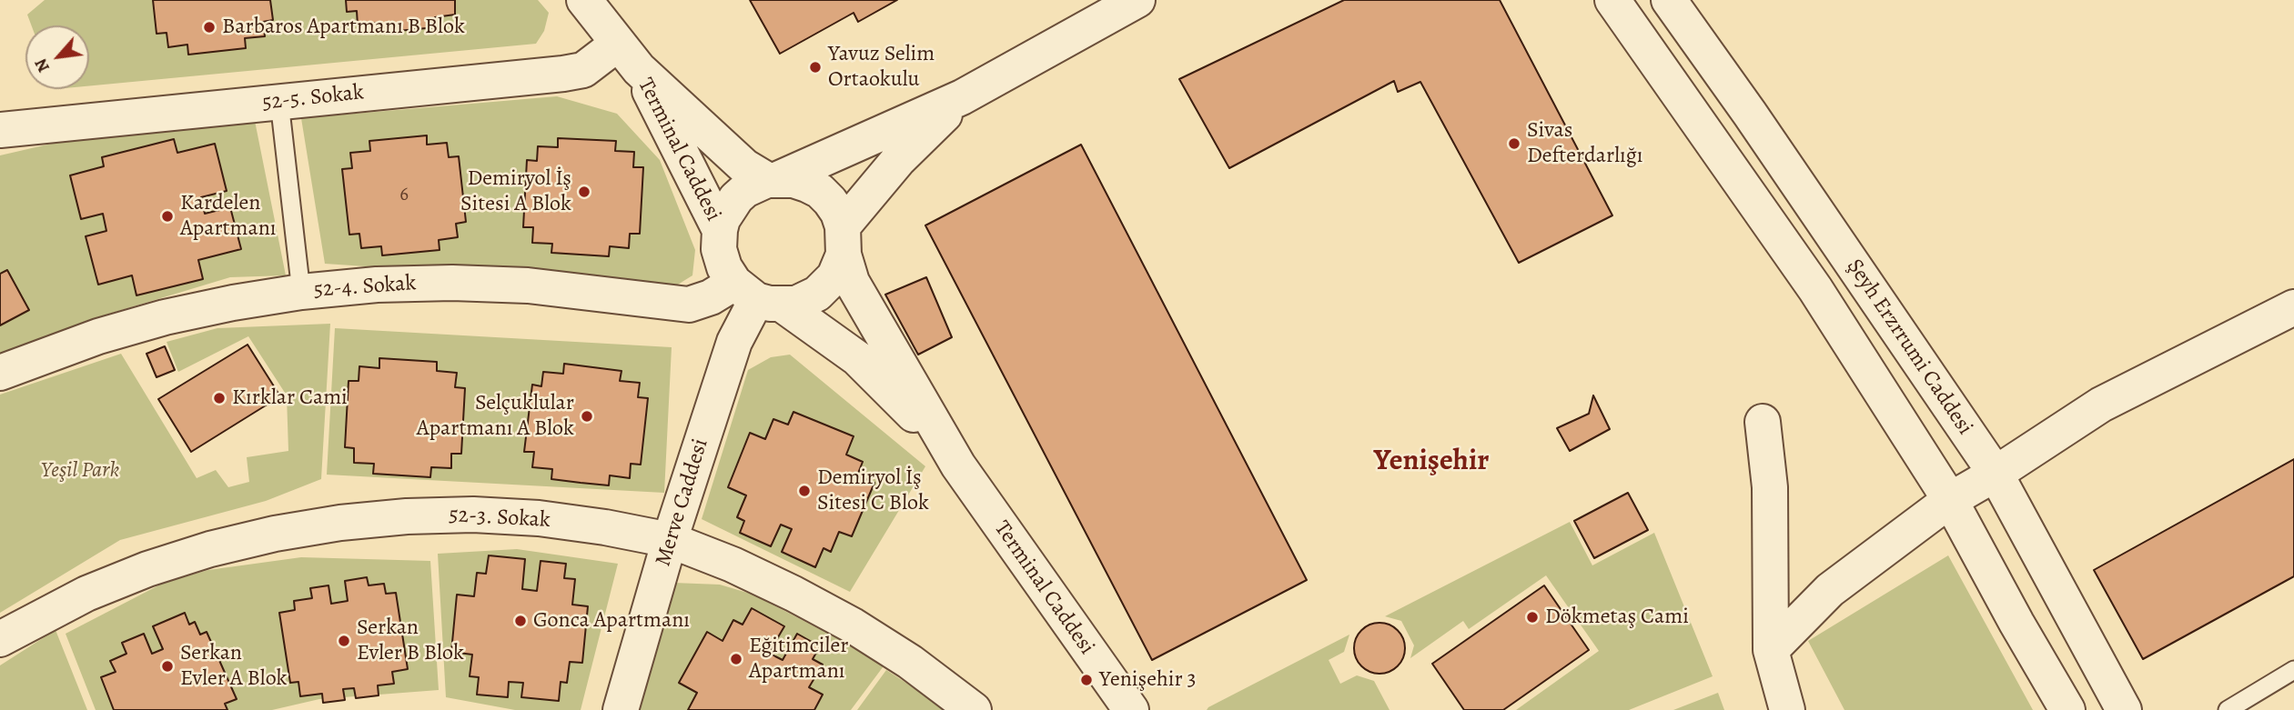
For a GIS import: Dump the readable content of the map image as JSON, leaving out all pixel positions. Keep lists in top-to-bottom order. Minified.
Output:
{"streets":{"street":["52-5. Sokak","Terminal Caddesi","52-4. Sokak","Şeyh Erzrrumi Caddesi","Merve Caddesi","52-3. Sokak"]},"crossings":[["52-5. Sokak","Terminal Caddesi"],["Terminal Caddesi","52-4. Sokak"],["Terminal Caddesi","Merve Caddesi"],["52-4. Sokak","Merve Caddesi"],["Merve Caddesi","52-3. Sokak"]],"districts":["Yenişehir"],"parks":["Yeşil Park"],"places":["Barbaros Apartmanı B Blok","Yavuz Selim Ortaokulu","Sivas Defterdarlığı","Demiryol İş Sitesi A Blok","Kardelen Apartmanı","Kırklar Cami","Selçuklular Apartmanı A Blok","Demiryol İş Sitesi C Blok","Dökmetaş Cami","Gonca Apartmanı","Serkan Evler B Blok","Eğitimciler Apartmanı","Serkan Evler A Blok","Yenişehir 3"],"house_numbers":["6"],"north":"bottom left"}
